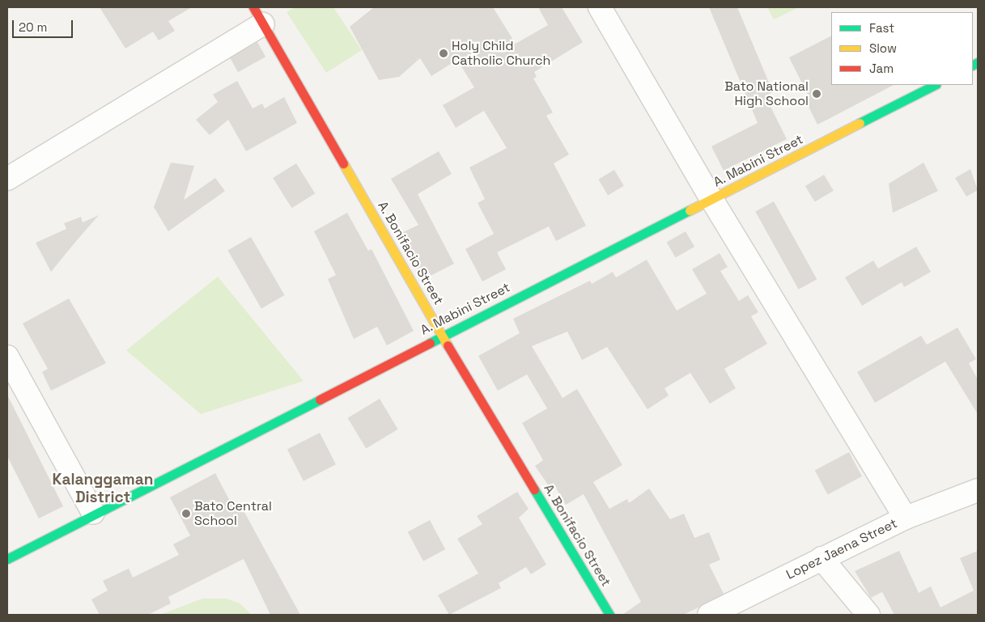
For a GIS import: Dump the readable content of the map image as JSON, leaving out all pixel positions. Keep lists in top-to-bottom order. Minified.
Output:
{"streets":{"street":["A. Mabini Street","A. Bonifacio Street","Lopez Jaena Street"]},"crossings":[["A. Mabini Street","A. Bonifacio Street"]],"districts":["Kalanggaman District"],"places":["Holy Child Catholic Church","Bato National High School","Bato Central School"],"legend":["Fast","Slow","Jam"],"scale_bar":"20 m"}
